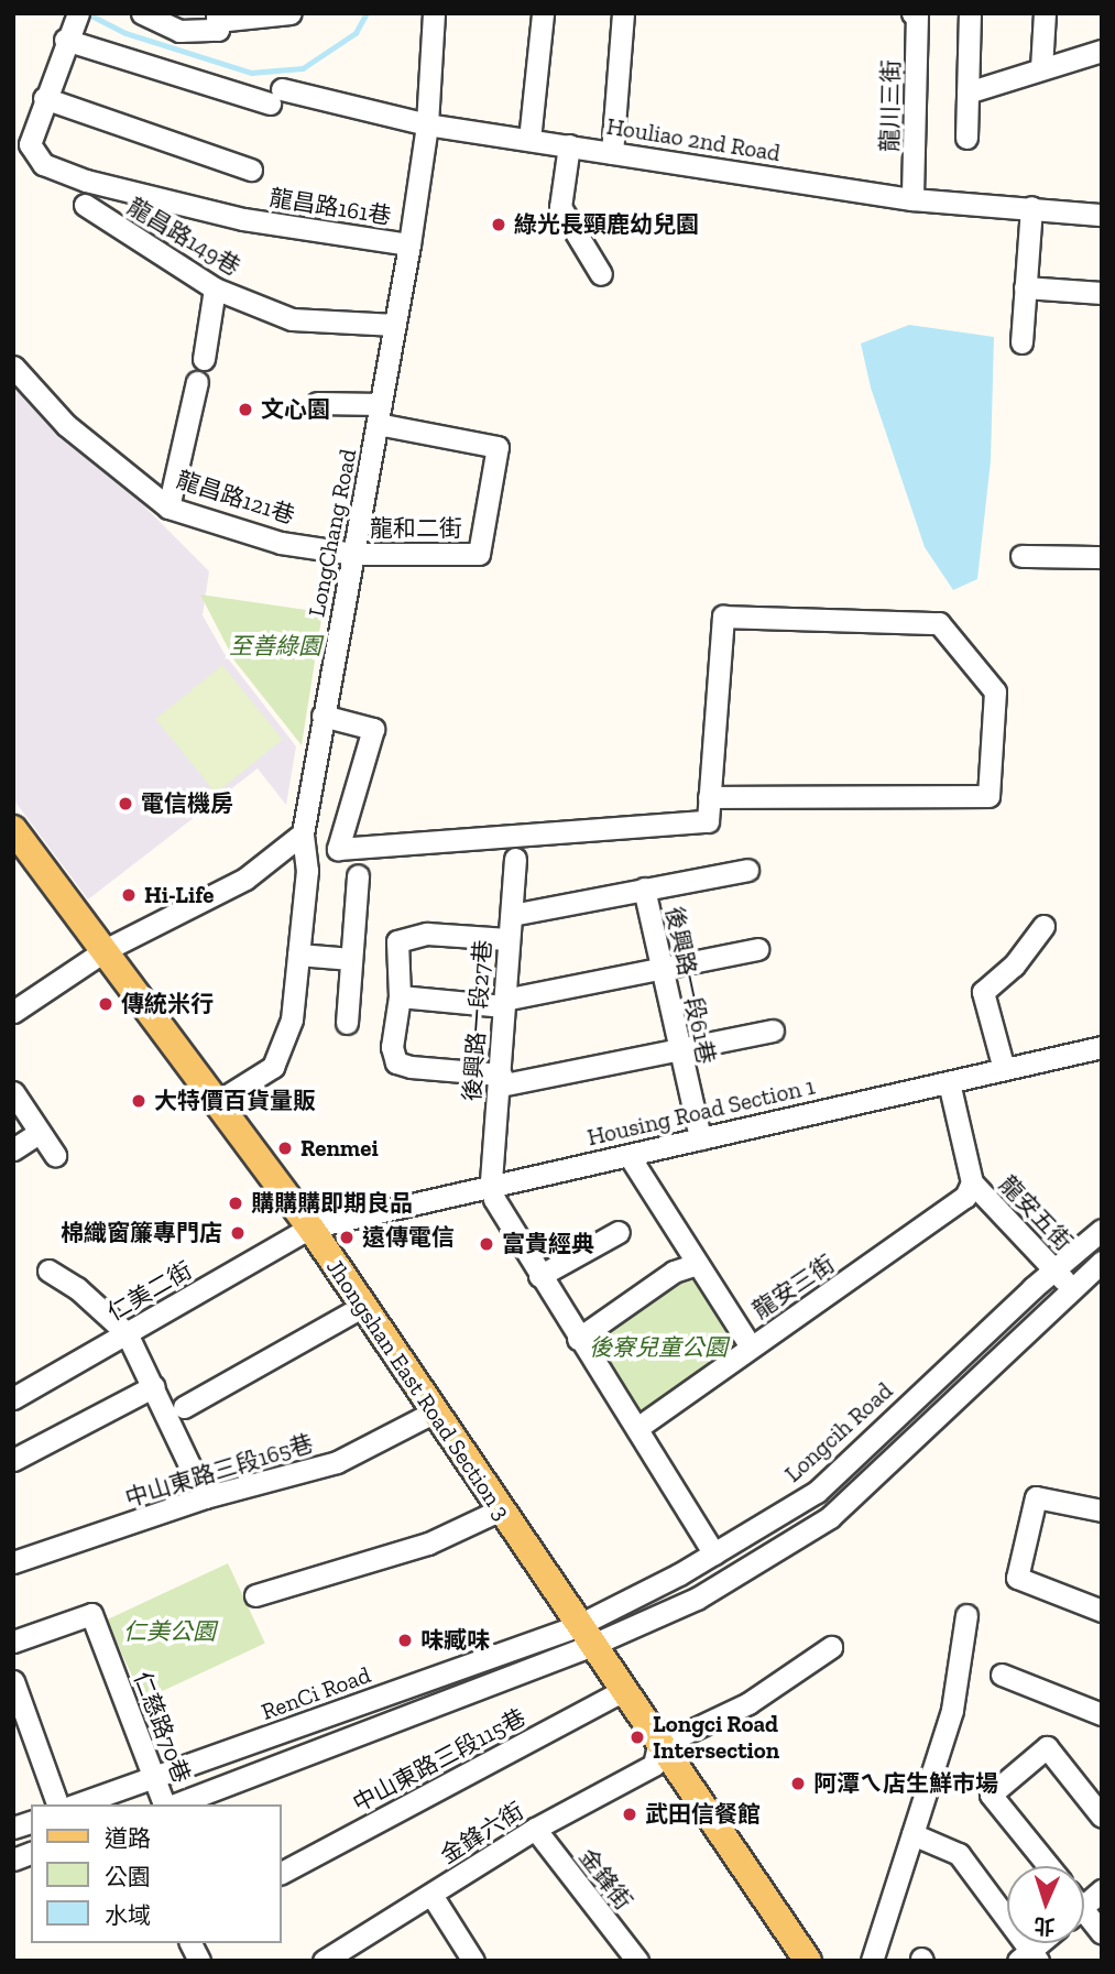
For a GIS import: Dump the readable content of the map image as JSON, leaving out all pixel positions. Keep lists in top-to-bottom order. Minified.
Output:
{"streets":{"main road":["Jhongshan East Road Section 3"],"street":["龍川三街","Houliao 2nd Road","龍昌路161巷","龍昌路149巷","龍昌路121巷","龍和二街","LongChang Road","後興路一段61巷","後興路一段27巷","Housing Road Section 1","龍安五街","龍安三街","仁美二街","Longcih Road","中山東路三段165巷","RenCi Road","仁慈路70巷","中山東路三段115巷","金鋒六街","金鋒街"]},"crossings":[["龍川三街","Houliao 2nd Road"],["Houliao 2nd Road","LongChang Road"],["龍昌路161巷","LongChang Road"],["龍昌路149巷","LongChang Road"],["龍昌路121巷","龍和二街"],["龍昌路121巷","LongChang Road"],["龍和二街","LongChang Road"],["LongChang Road","Jhongshan East Road Section 3"],["後興路一段61巷","Housing Road Section 1"],["後興路一段27巷","Housing Road Section 1"],["Housing Road Section 1","龍安五街"],["Housing Road Section 1","仁美二街"],["Housing Road Section 1","Jhongshan East Road Section 3"],["龍安五街","龍安三街"],["龍安五街","Longcih Road"],["仁美二街","Jhongshan East Road Section 3"],["Jhongshan East Road Section 3","Longcih Road"],["Jhongshan East Road Section 3","中山東路三段165巷"],["Jhongshan East Road Section 3","RenCi Road"],["Jhongshan East Road Section 3","中山東路三段115巷"],["Jhongshan East Road Section 3","金鋒六街"],["Longcih Road","RenCi Road"],["RenCi Road","仁慈路70巷"],["金鋒六街","金鋒街"]],"parks":["至善綠園","後寮兒童公園","仁美公園"],"places":["綠光長頸鹿幼兒園","文心園","電信機房","Hi-Life","傳統米行","大特價百貨量販","Renmei","購購購即期良品","棉織窗簾專門店","遠傳電信","富貴經典","味臧味","Longci Road Intersection","阿潭ㄟ店生鮮市場","武田信餐館"],"legend":["道路","公園","水域"],"north":"bottom"}
